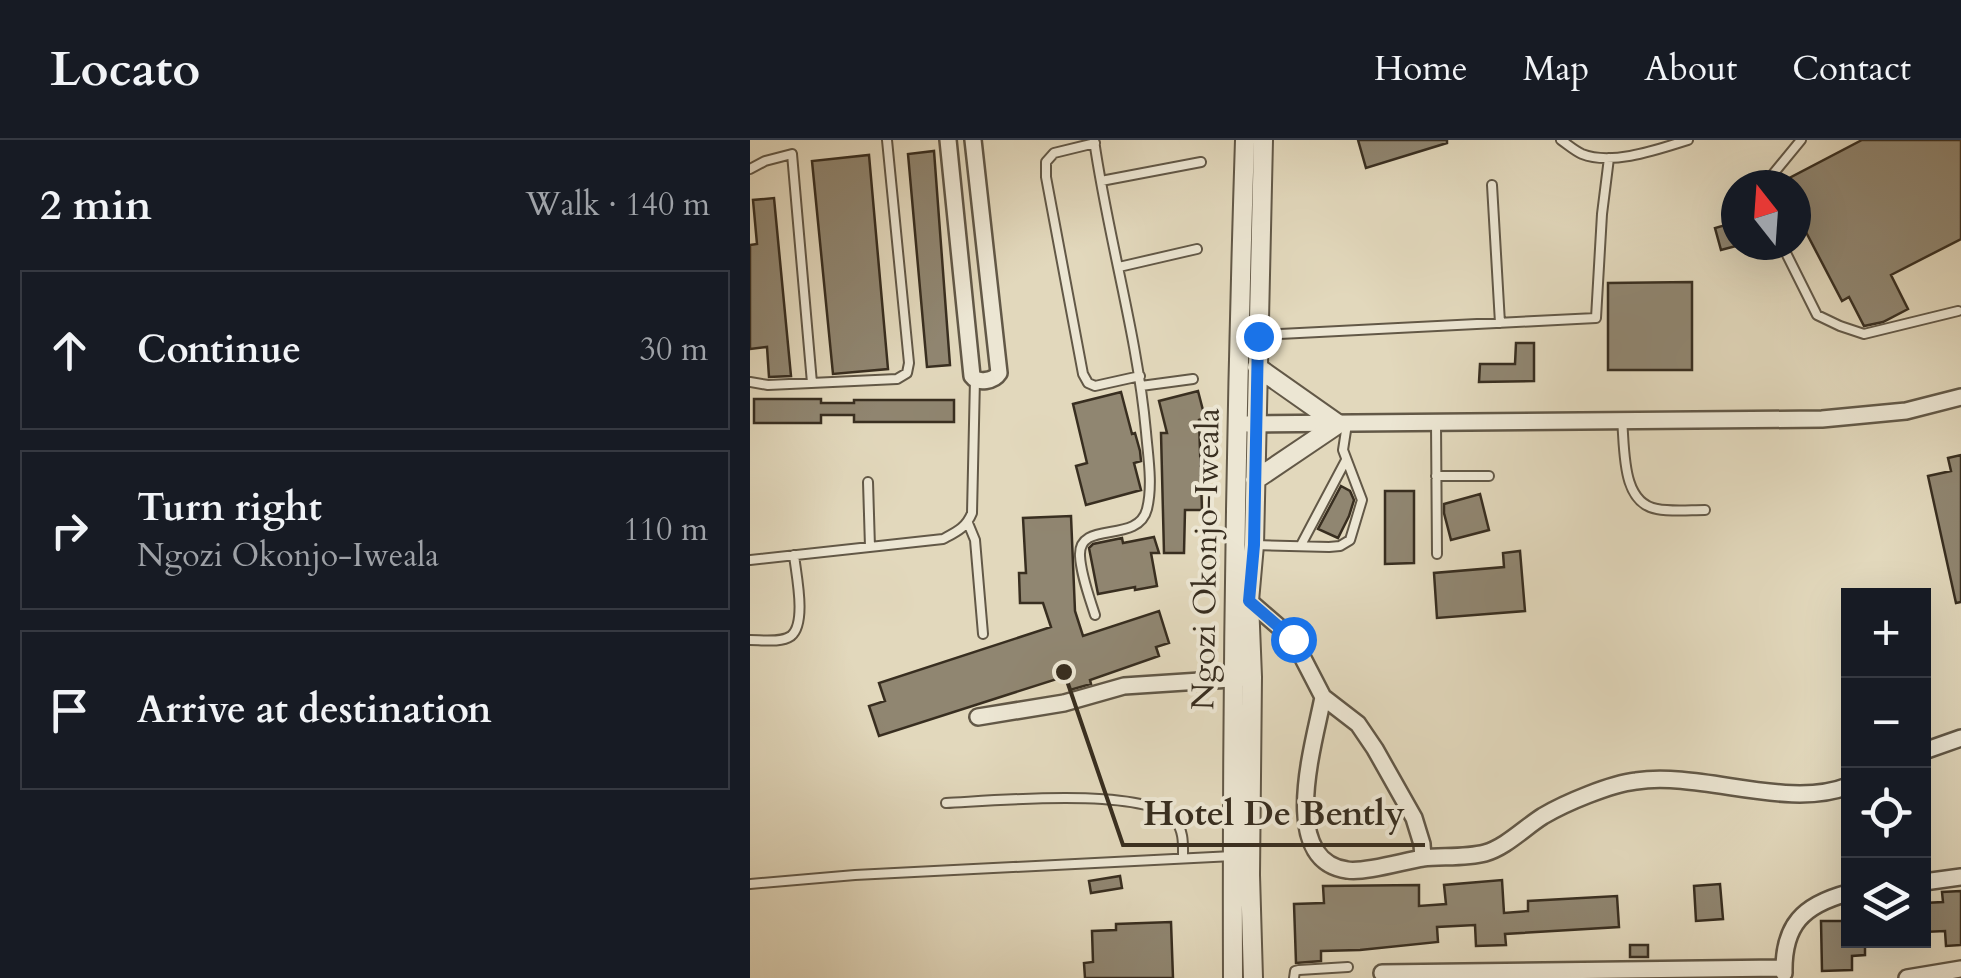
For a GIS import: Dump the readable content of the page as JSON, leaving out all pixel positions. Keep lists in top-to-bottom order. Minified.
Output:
{"streets":{"street":["Ngozi Okonjo-Iweala"]},"places":["Hotel De Bently"],"north":"top","page":{"header":"Locato","nav":["Home","Map","About","Contact"],"heading":["2 min","Walk · 140 m"],"list":[["Continue","30 m"],["Turn right","Ngozi Okonjo-Iweala","110 m"],"Arrive at destination"],"map_buttons":["+","−"]}}
